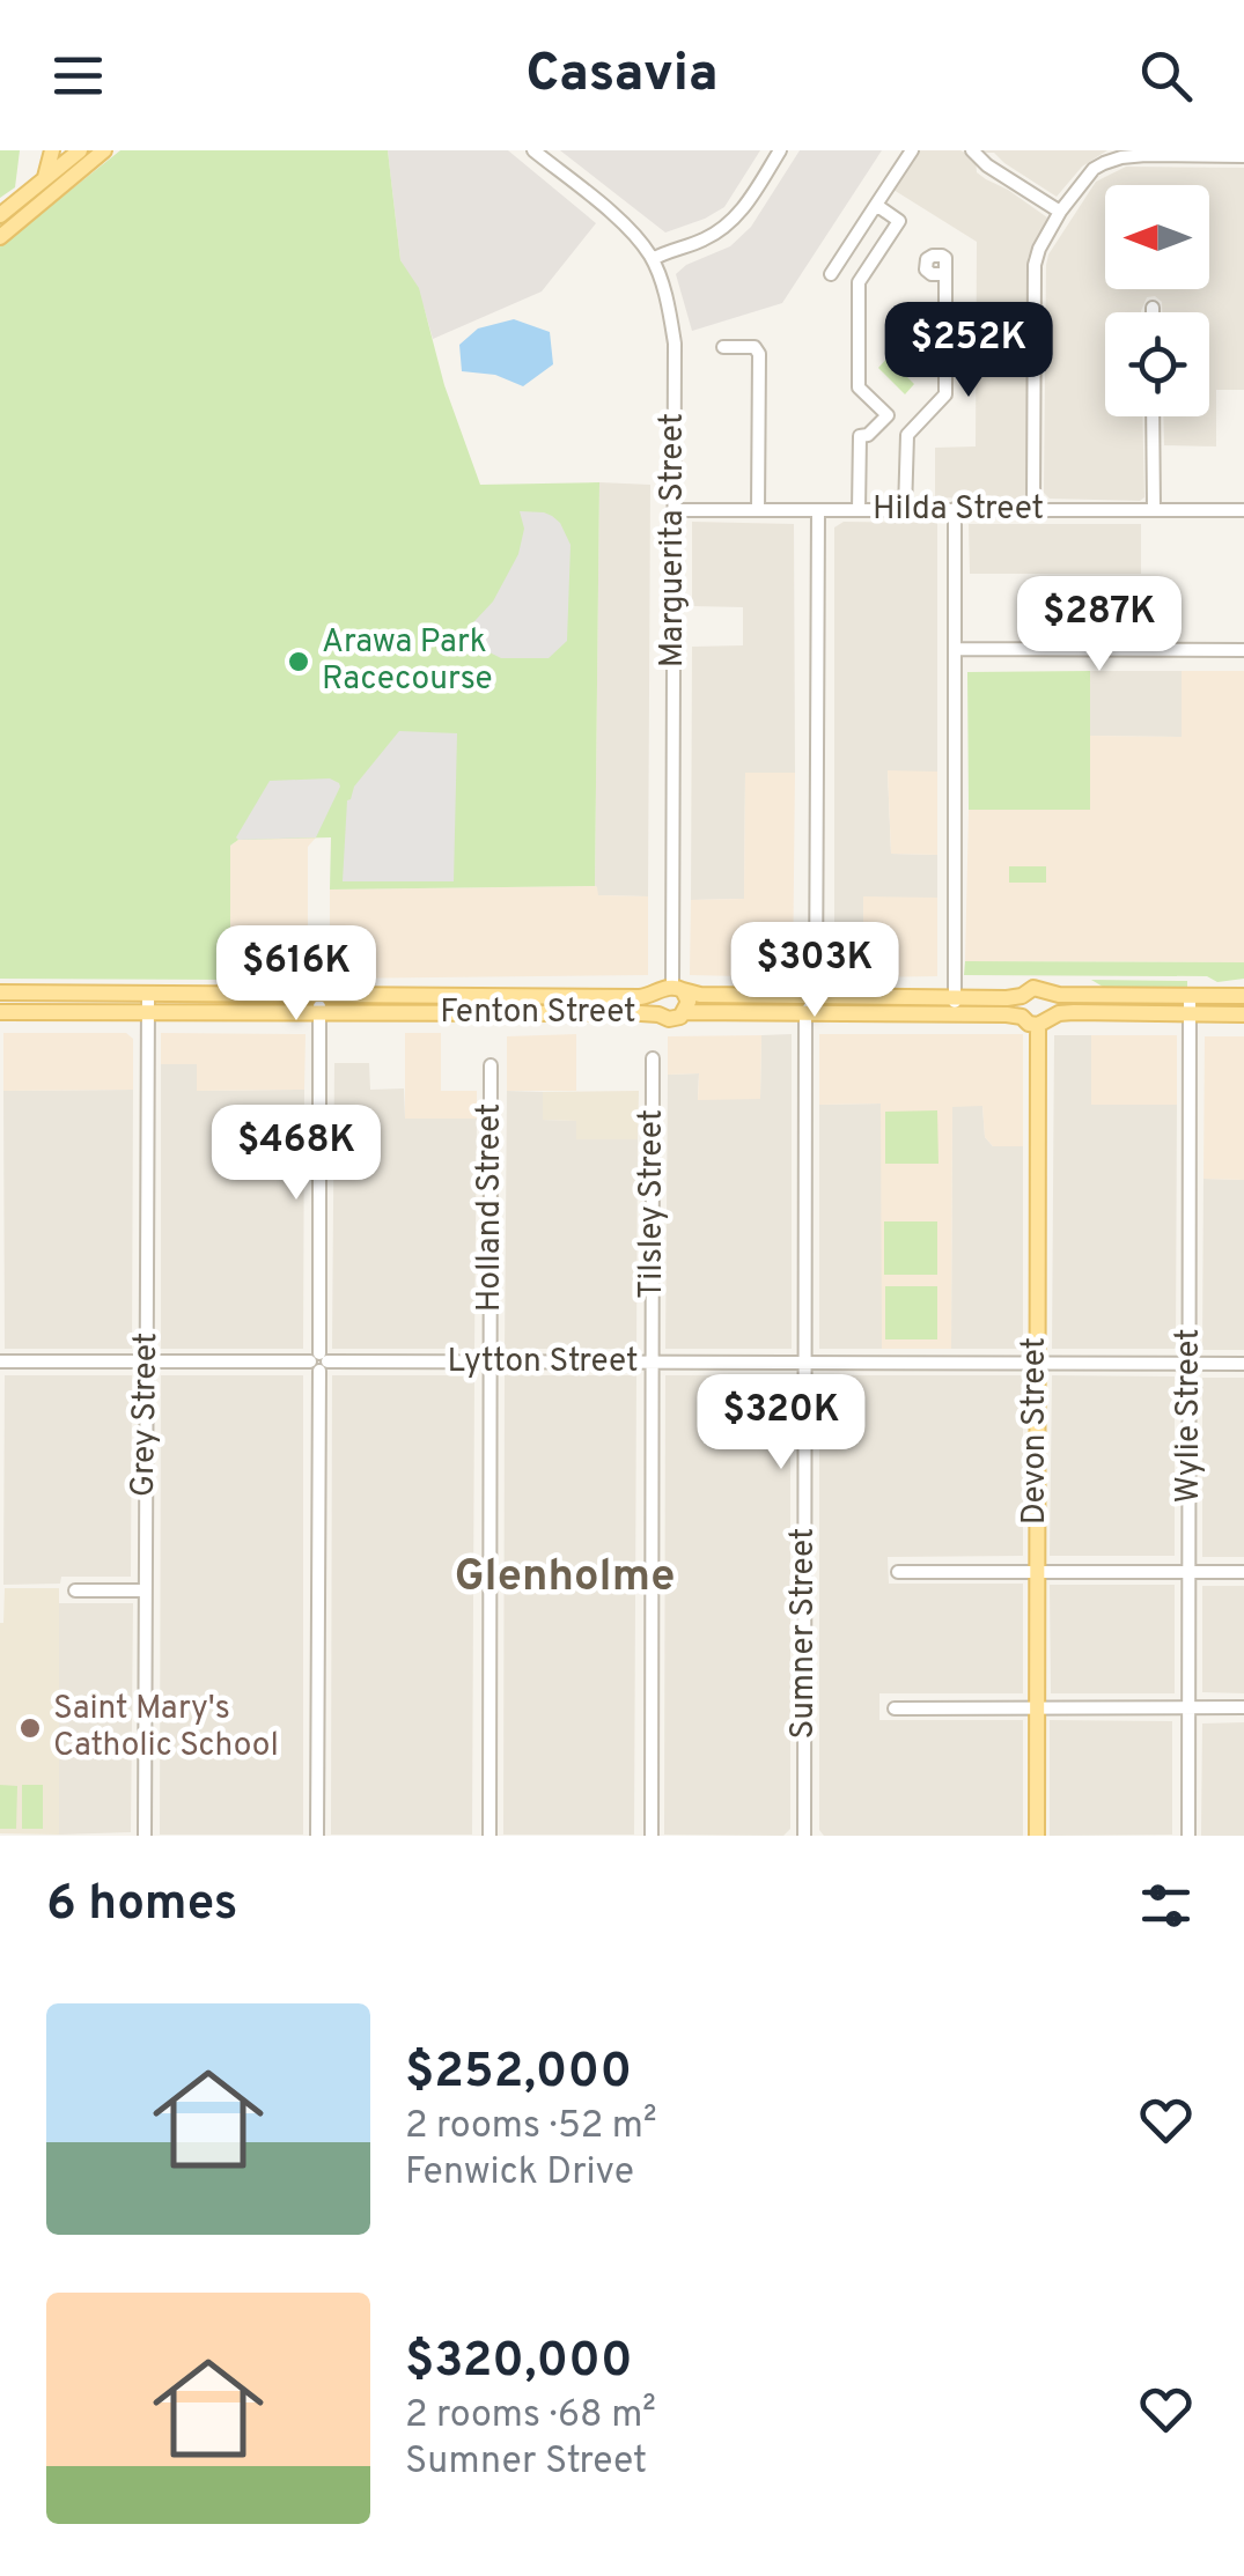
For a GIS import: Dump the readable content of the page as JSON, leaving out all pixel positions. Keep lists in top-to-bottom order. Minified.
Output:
{"streets":{"main road":["Fenton Street","Devon Street"],"street":["Hilda Street","Marguerita Street","Tilsley Street","Holland Street","Lytton Street","Grey Street","Wylie Street","Sumner Street"]},"crossings":[["Hilda Street","Marguerita Street"],["Marguerita Street","Fenton Street"],["Fenton Street","Grey Street"],["Fenton Street","Devon Street"],["Tilsley Street","Lytton Street"],["Holland Street","Lytton Street"],["Lytton Street","Grey Street"],["Lytton Street","Wylie Street"],["Lytton Street","Devon Street"],["Lytton Street","Sumner Street"]],"districts":["Glenholme"],"places":["Arawa Park Racecourse","Saint Mary's Catholic School"],"north":"left","page":{"header":"Casavia","price":["$252K","$287K","$303K","$616K","$468K","$320K"],"heading":"6 homes","list":[{"name":"$252,000","note":"2 rooms · 52 m² · Fenwick Drive"},{"name":"$320,000","note":"2 rooms · 68 m² · Sumner Street"}]}}
